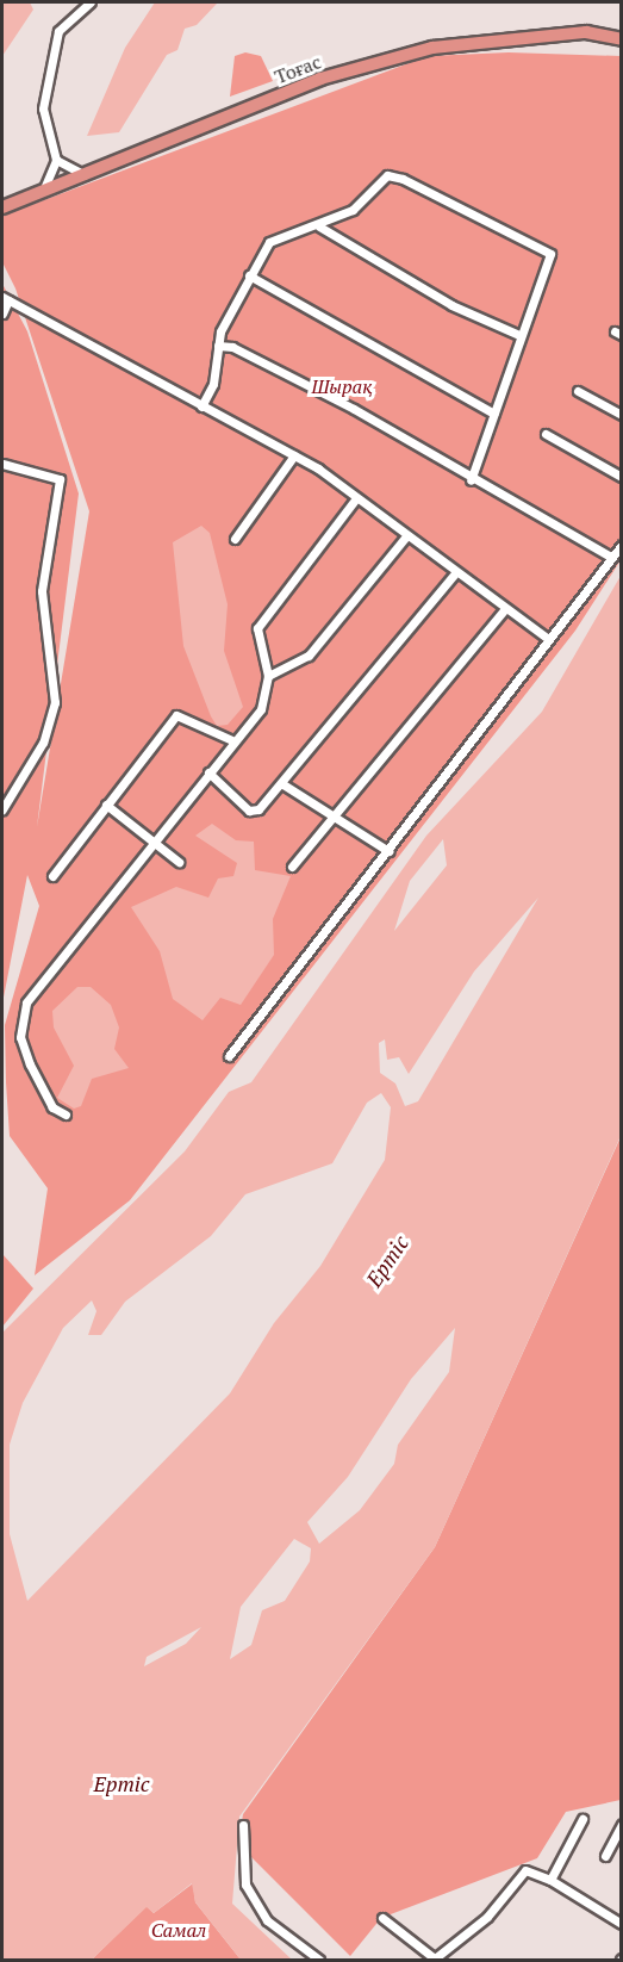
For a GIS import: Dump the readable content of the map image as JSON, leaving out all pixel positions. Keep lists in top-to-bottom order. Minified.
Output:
{"streets":{"highway":["Тоғас"]},"water":["Ертіс"],"parks":["Шырақ","Самал"]}
